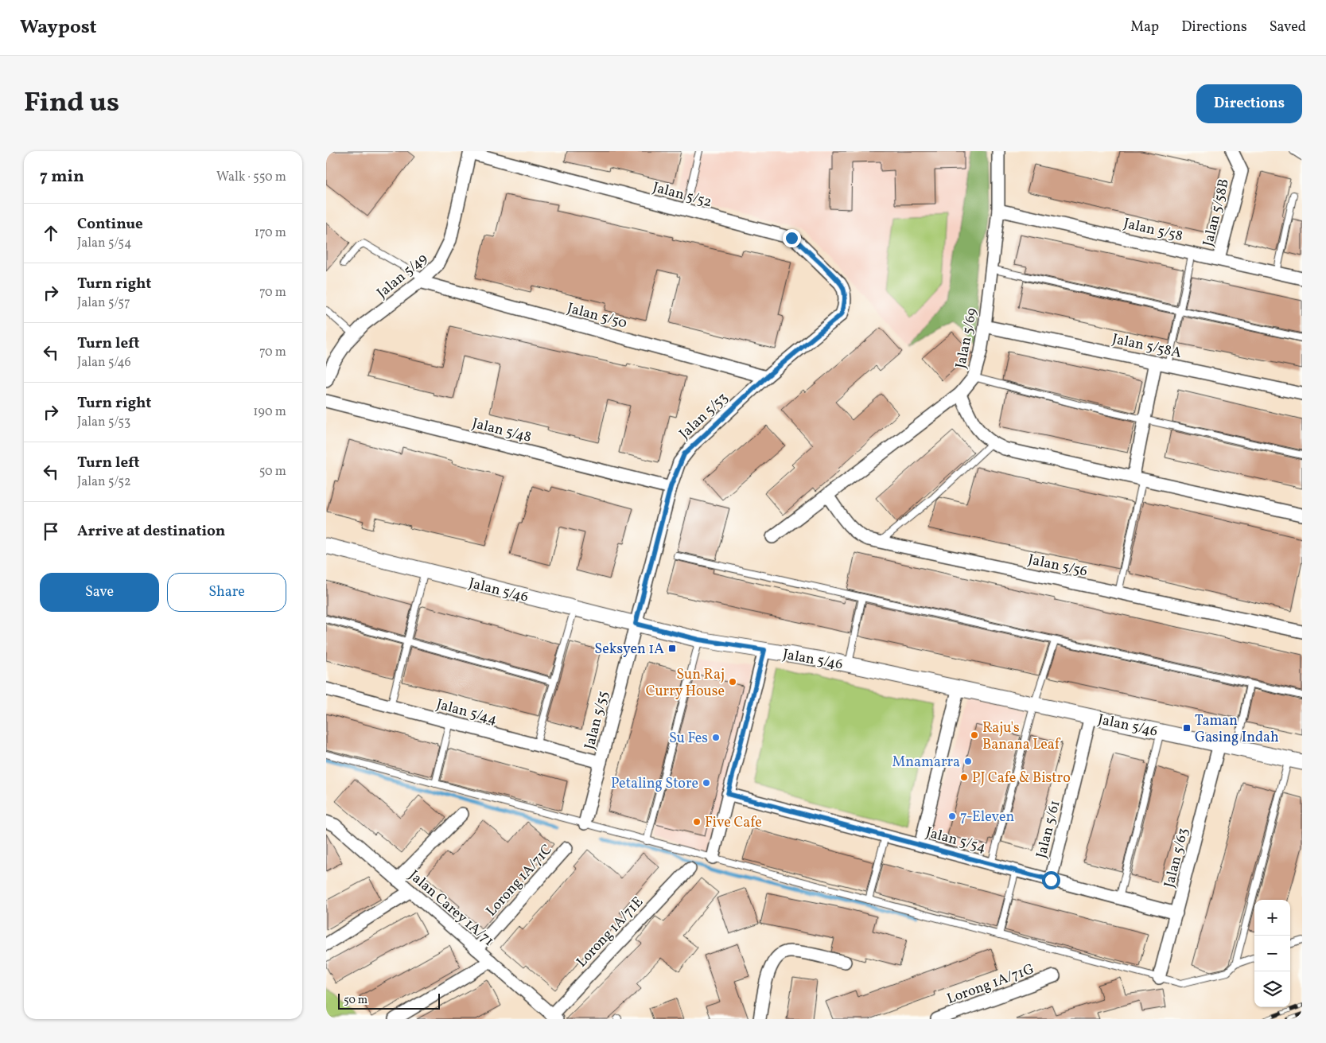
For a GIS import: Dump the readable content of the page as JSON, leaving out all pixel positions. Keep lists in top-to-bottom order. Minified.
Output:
{"streets":{"street":["Jalan 5/52","Jalan 5/58B","Jalan 5/58","Jalan 5/49","Jalan 5/50","Jalan 5/69","Jalan 5/58A","Jalan 5/53","Jalan 5/48","Jalan 5/56","Jalan 5/46","Jalan 5/44","Jalan 5/55","Jalan 5/61","Jalan 5/54","Jalan 5/63","Lorong 1A/71C","Jalan Carey 1A/71","Lorong 1A/71E","Lorong 1A/71G"]},"crossings":[["Jalan 5/52","Jalan 5/49"],["Jalan 5/52","Jalan 5/53"],["Jalan 5/58B","Jalan 5/58"],["Jalan 5/58","Jalan 5/69"],["Jalan 5/49","Jalan 5/50"],["Jalan 5/50","Jalan 5/53"],["Jalan 5/69","Jalan 5/58A"],["Jalan 5/53","Jalan 5/48"],["Jalan 5/53","Jalan 5/46"],["Jalan 5/53","Jalan 5/55"],["Jalan 5/46","Jalan 5/55"],["Jalan 5/46","Jalan 5/61"],["Jalan 5/46","Jalan 5/63"],["Jalan 5/44","Jalan 5/55"],["Jalan 5/61","Jalan 5/54"],["Jalan 5/54","Jalan 5/63"],["Lorong 1A/71C","Jalan Carey 1A/71"],["Jalan Carey 1A/71","Lorong 1A/71E"]],"places":{"transit":["Seksyen 1A","Taman Gasing Indah"],"other":["Sun Raj Curry House","Raju's Banana Leaf","Su Fes","Mnamarra","PJ Cafe & Bistro","Petaling Store","7-Eleven","Five Cafe"]},"scale_bar":"50 m","page":{"header":"Waypost","nav":["Map","Directions","Saved"],"title":"Find us","buttons":["Directions",["Save","Share"]],"heading":["7 min","Walk · 550 m"],"list":[["Continue","Jalan 5/54","170 m"],["Turn right","Jalan 5/57","70 m"],["Turn left","Jalan 5/46","70 m"],["Turn right","Jalan 5/53","190 m"],["Turn left","Jalan 5/52","50 m"],"Arrive at destination"],"map_buttons":["+","−"],"scale":"50 m"}}
